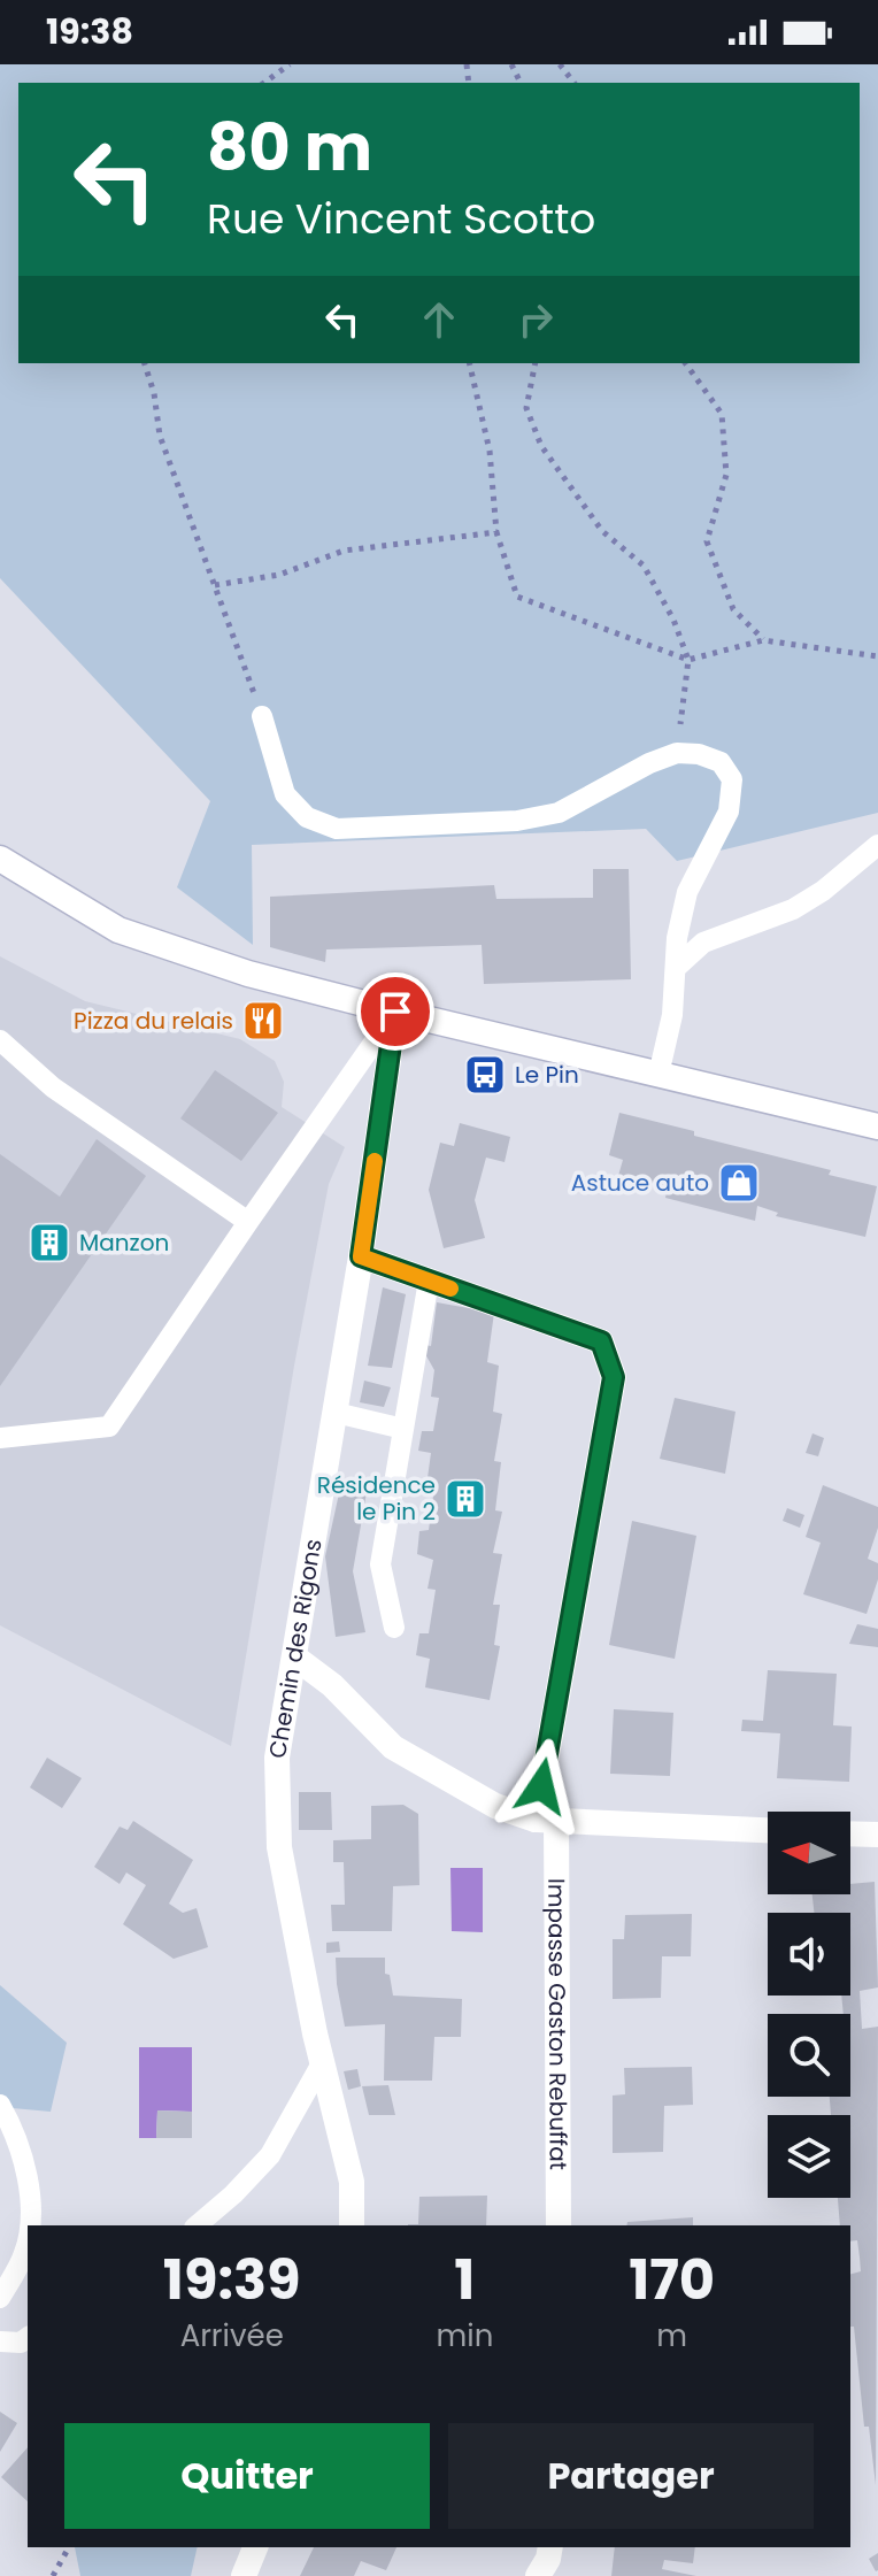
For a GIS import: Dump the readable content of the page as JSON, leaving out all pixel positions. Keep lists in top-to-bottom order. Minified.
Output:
{"streets":{"street":["Chemin des Rigons","Impasse Gaston Rebuffat"]},"places":{"restaurant":["Pizza du relais"],"bus stop":["Le Pin"],"shop":["Astuce auto"],"building":["Manzon","Résidence le Pin 2"]},"north":"left","page":{"status":"19:38","turn":["80 m","Rue Vincent Scotto"],"eta":["19:39","Arrivée","1","min","170","m"],"buttons":["Quitter","Partager"]}}
